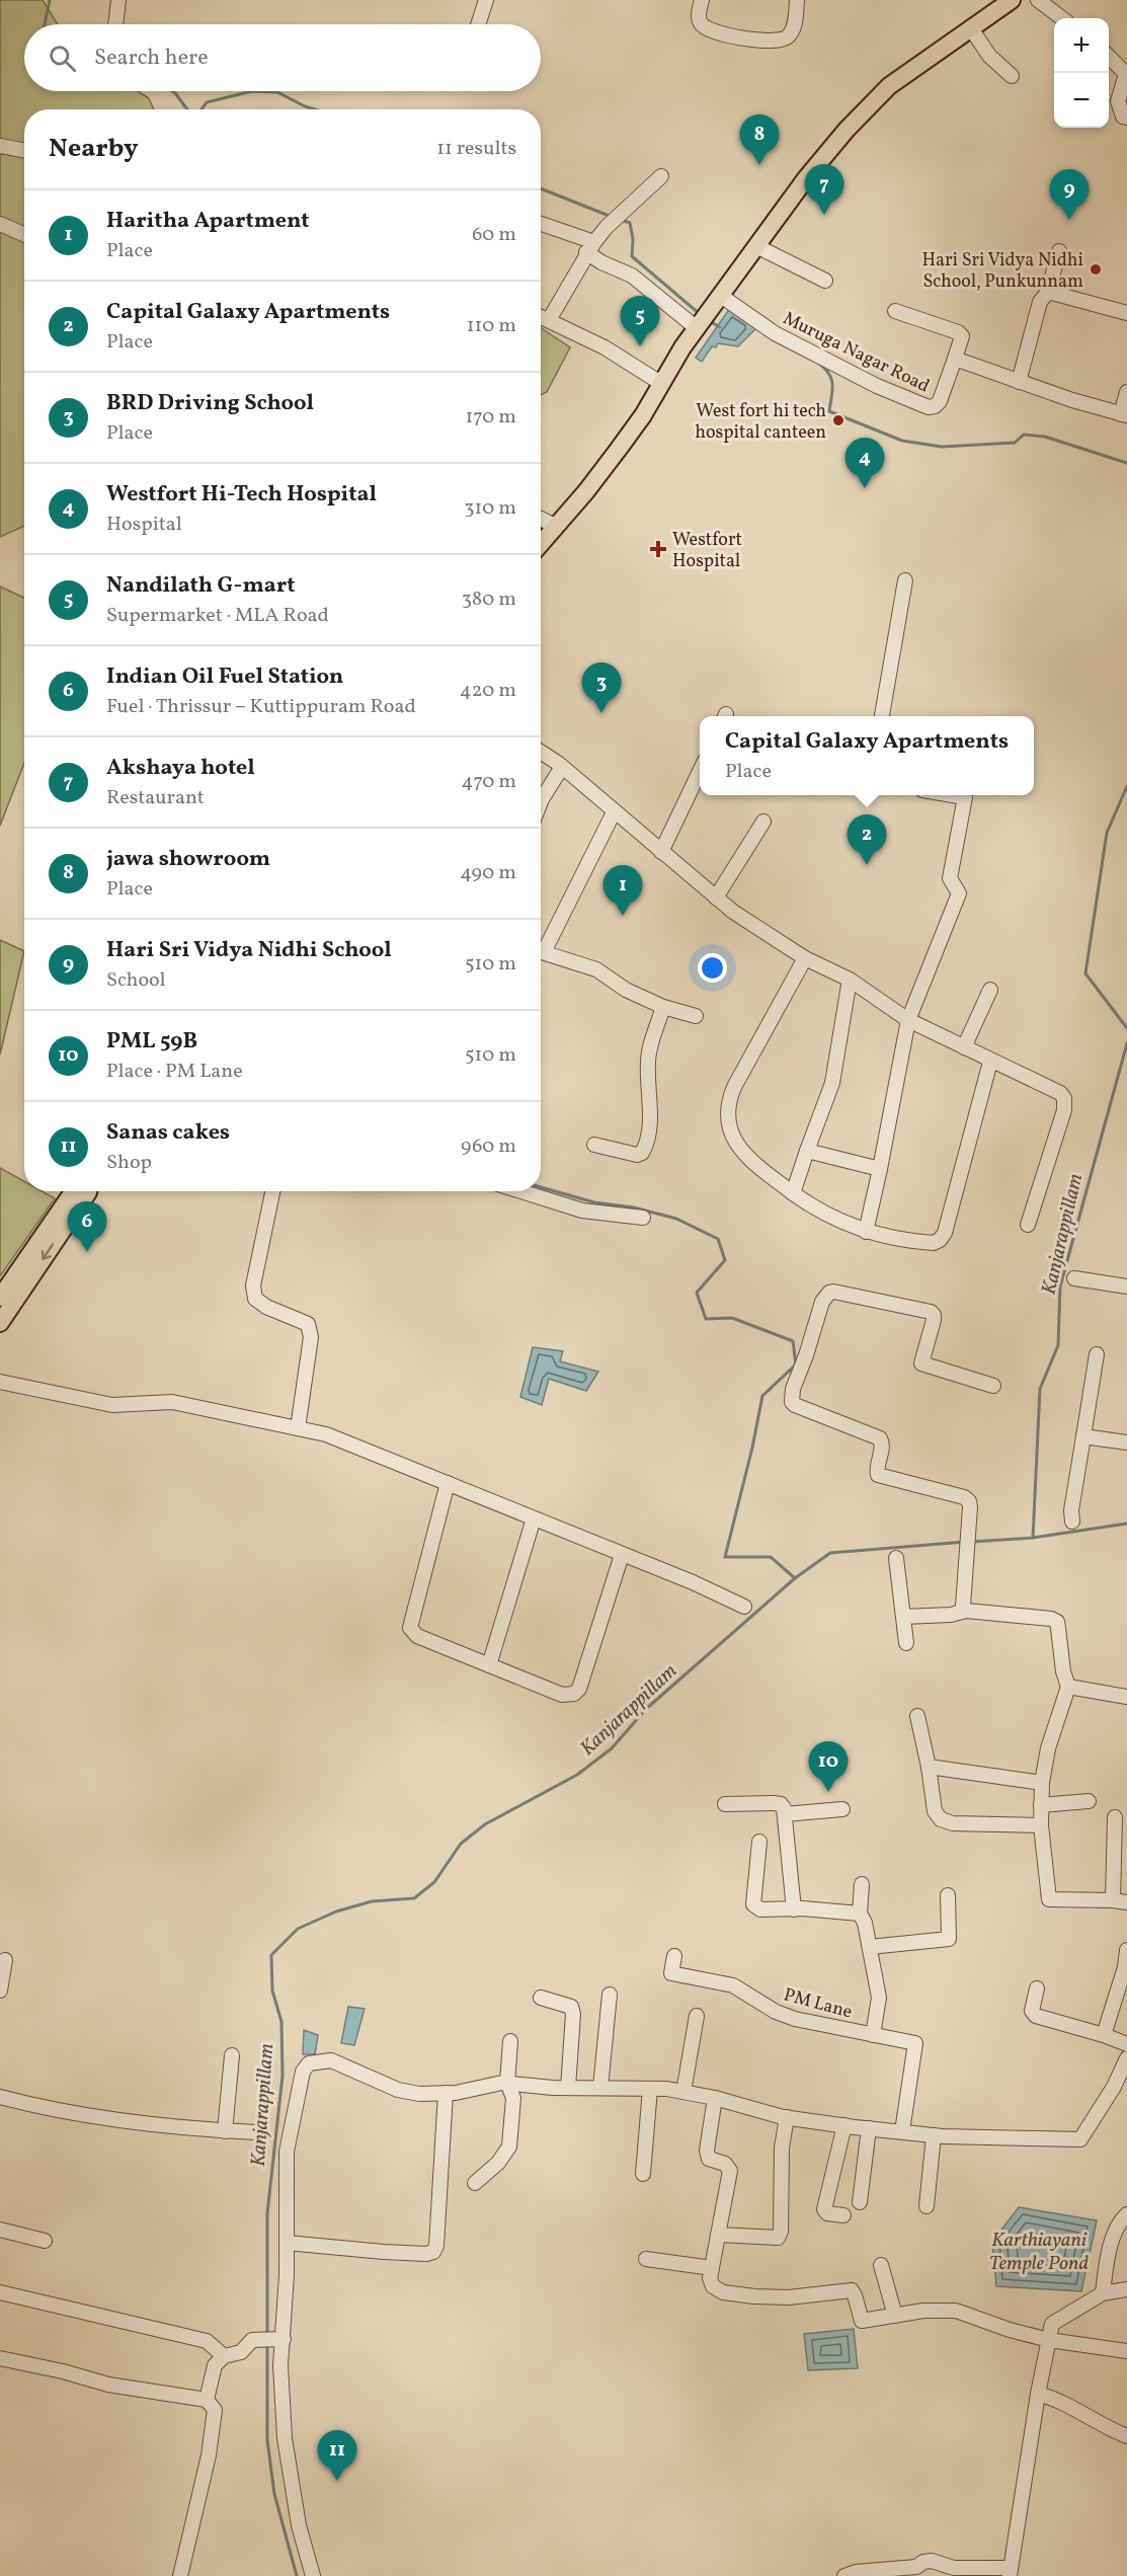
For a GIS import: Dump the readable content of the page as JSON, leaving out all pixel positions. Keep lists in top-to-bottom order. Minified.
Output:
{"streets":{"street":["Muruga Nagar Road","PM Lane"]},"water":["Kanjarappillam","Karthiayani Temple Pond"],"places":{"other":["Hari Sri Vidya Nidhi School, Punkunnam","West fort hi tech hospital canteen"],"health":["Westfort Hospital"]},"page":{"map_buttons":["+","−"],"search":"Search here","heading":["Nearby","11 results"],"pins":["8","7","9","5","4","3","2","1","6","10","11"],"list":[{"mark":"1","name":"Haritha Apartment","note":"Place","value":"60 m"},{"mark":"2","name":"Capital Galaxy Apartments","note":"Place","value":"110 m"},{"mark":"3","name":"BRD Driving School","note":"Place","value":"170 m"},{"mark":"4","name":"Westfort Hi-Tech Hospital","note":"Hospital","value":"310 m"},{"mark":"5","name":"Nandilath G-mart","note":"Supermarket · MLA Road","value":"380 m"},{"mark":"6","name":"Indian Oil Fuel Station","note":"Fuel · Thrissur – Kuttippuram Road","value":"420 m"},{"mark":"7","name":"Akshaya hotel","note":"Restaurant","value":"470 m"},{"mark":"8","name":"jawa showroom","note":"Place","value":"490 m"},{"mark":"9","name":"Hari Sri Vidya Nidhi School","note":"School","value":"510 m"},{"mark":"10","name":"PML 59B","note":"Place · PM Lane","value":"510 m"},{"mark":"11","name":"Sanas cakes","note":"Shop","value":"960 m"}],"popup":["Capital Galaxy Apartments","Place"]}}
